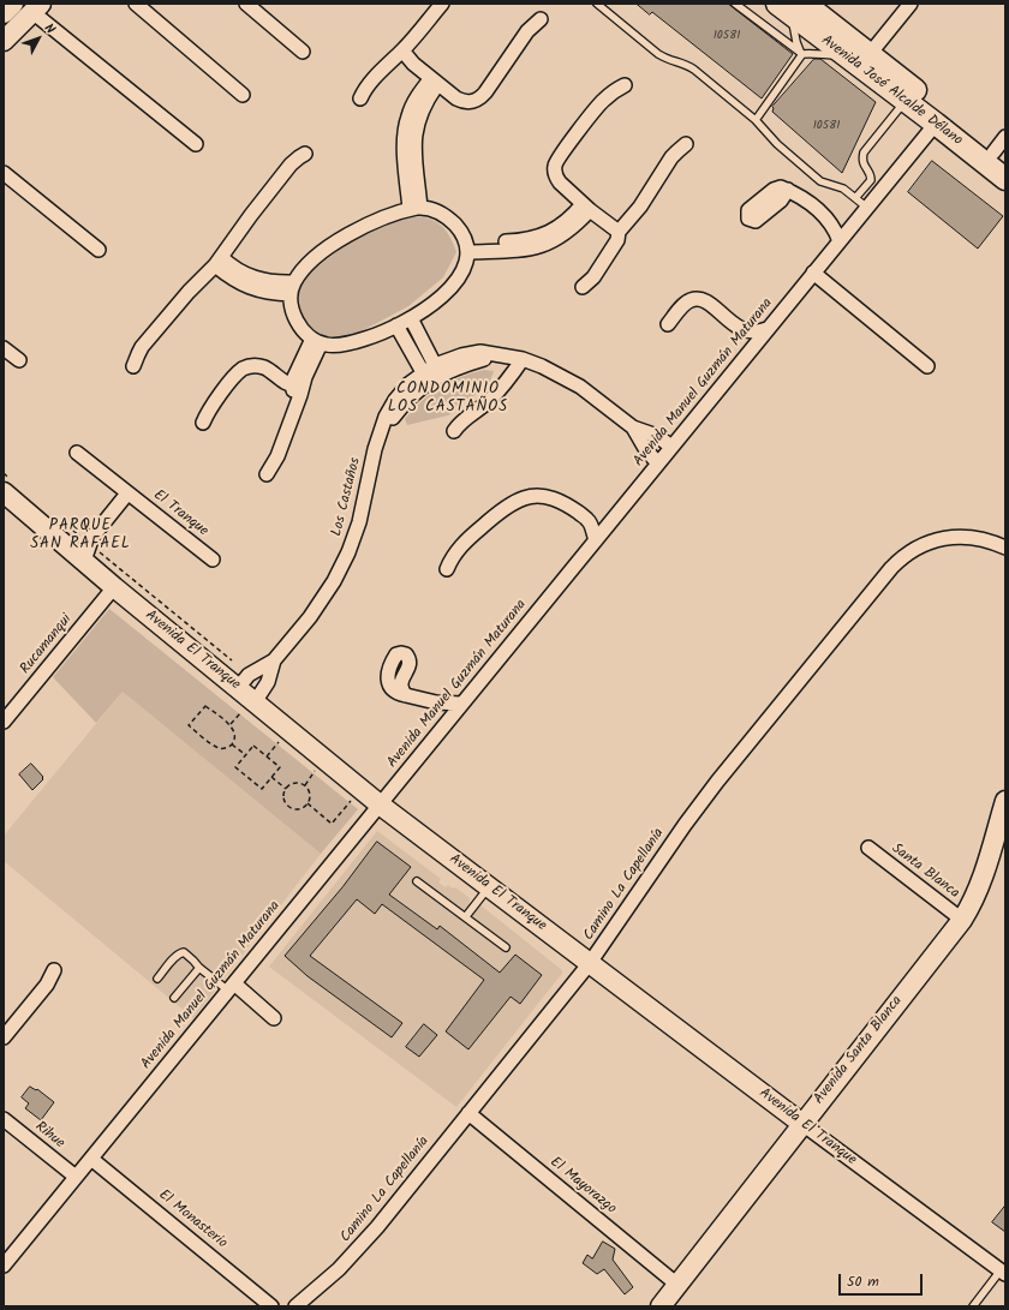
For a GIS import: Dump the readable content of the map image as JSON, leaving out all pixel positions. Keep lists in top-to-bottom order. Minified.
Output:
{"streets":{"main road":["Avenida José Alcalde Délano","Avenida El Tranque","Avenida Santa Blanca"],"street":["Avenida Manuel Guzmán Maturana","Los Castaños","El Tranque","Rucamanqui","Santa Blanca","Camino La Capellanía","Rihue","El Mayorazgo","El Monasterio"]},"crossings":[["Avenida José Alcalde Délano","Avenida Manuel Guzmán Maturana"],["Avenida Manuel Guzmán Maturana","Los Castaños"],["Avenida Manuel Guzmán Maturana","Avenida El Tranque"],["Avenida Manuel Guzmán Maturana","Rihue"],["Avenida Manuel Guzmán Maturana","El Monasterio"],["Los Castaños","Avenida El Tranque"],["Rucamanqui","Avenida El Tranque"],["Avenida El Tranque","Camino La Capellanía"],["Avenida El Tranque","Avenida Santa Blanca"],["Santa Blanca","Avenida Santa Blanca"],["Camino La Capellanía","El Mayorazgo"],["Avenida Santa Blanca","El Mayorazgo"]],"districts":["CONDOMINIO LOS CASTAÑOS","PARQUE SAN RAFAEL"],"house_numbers":["10581","10581"],"scale_bar":"50 m","north":"top right"}
